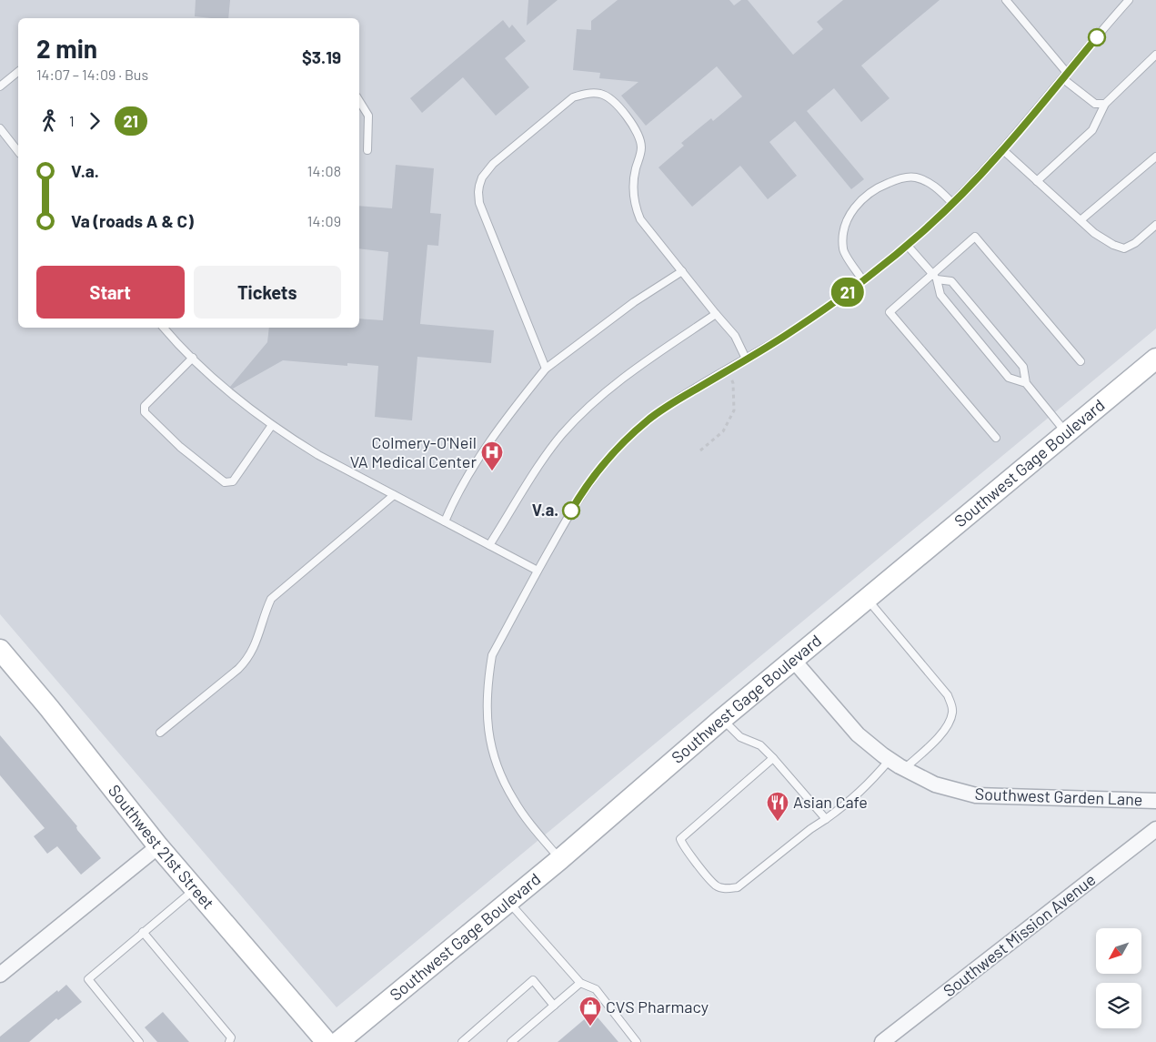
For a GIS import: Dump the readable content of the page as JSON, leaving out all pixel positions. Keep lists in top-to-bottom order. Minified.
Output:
{"streets":{"main road":["Southwest Gage Boulevard","Southwest 21st Street"],"street":["Southwest Garden Lane","Southwest Mission Avenue"]},"crossings":[["Southwest Gage Boulevard","Southwest Garden Lane"]],"places":{"hospital":["Colmery-O'Neil VA Medical Center"],"other":["V.a."],"restaurant":["Asian Cafe"],"shop":["CVS Pharmacy"]},"lines":["bus line 21"],"north":"bottom left","page":{"on_map":"21","heading":["2 min","14:07 – 14:09 · Bus","$3.19"],"legs":["1","21"],"list":[{"name":"V.a.","value":"14:08"},{"name":"Va (roads A & C)","value":"14:09"}],"buttons":["Start","Tickets"]}}
